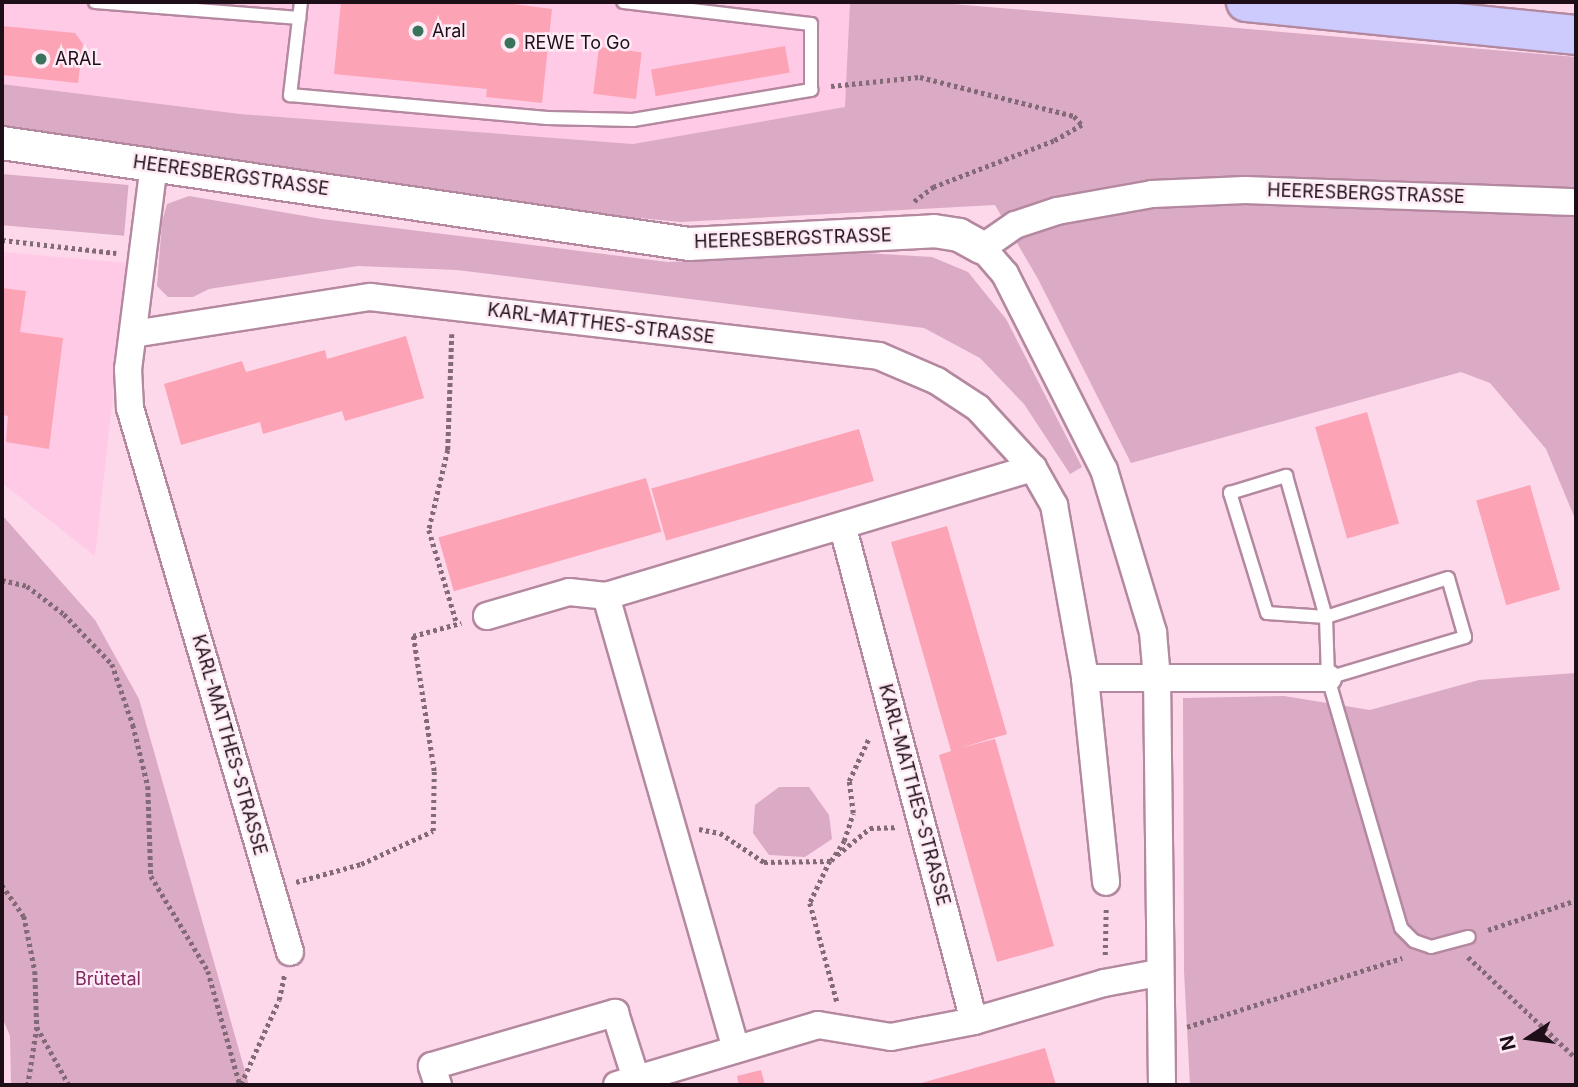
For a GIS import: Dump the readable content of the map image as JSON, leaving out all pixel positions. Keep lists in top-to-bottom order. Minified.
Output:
{"streets":{"street":["HEERESBERGSTRASSE","KARL-MATTHES-STRASSE"]},"crossings":[["HEERESBERGSTRASSE","KARL-MATTHES-STRASSE"]],"parks":["Brütetal"],"places":["Aral","REWE To Go","ARAL"],"north":"left"}
